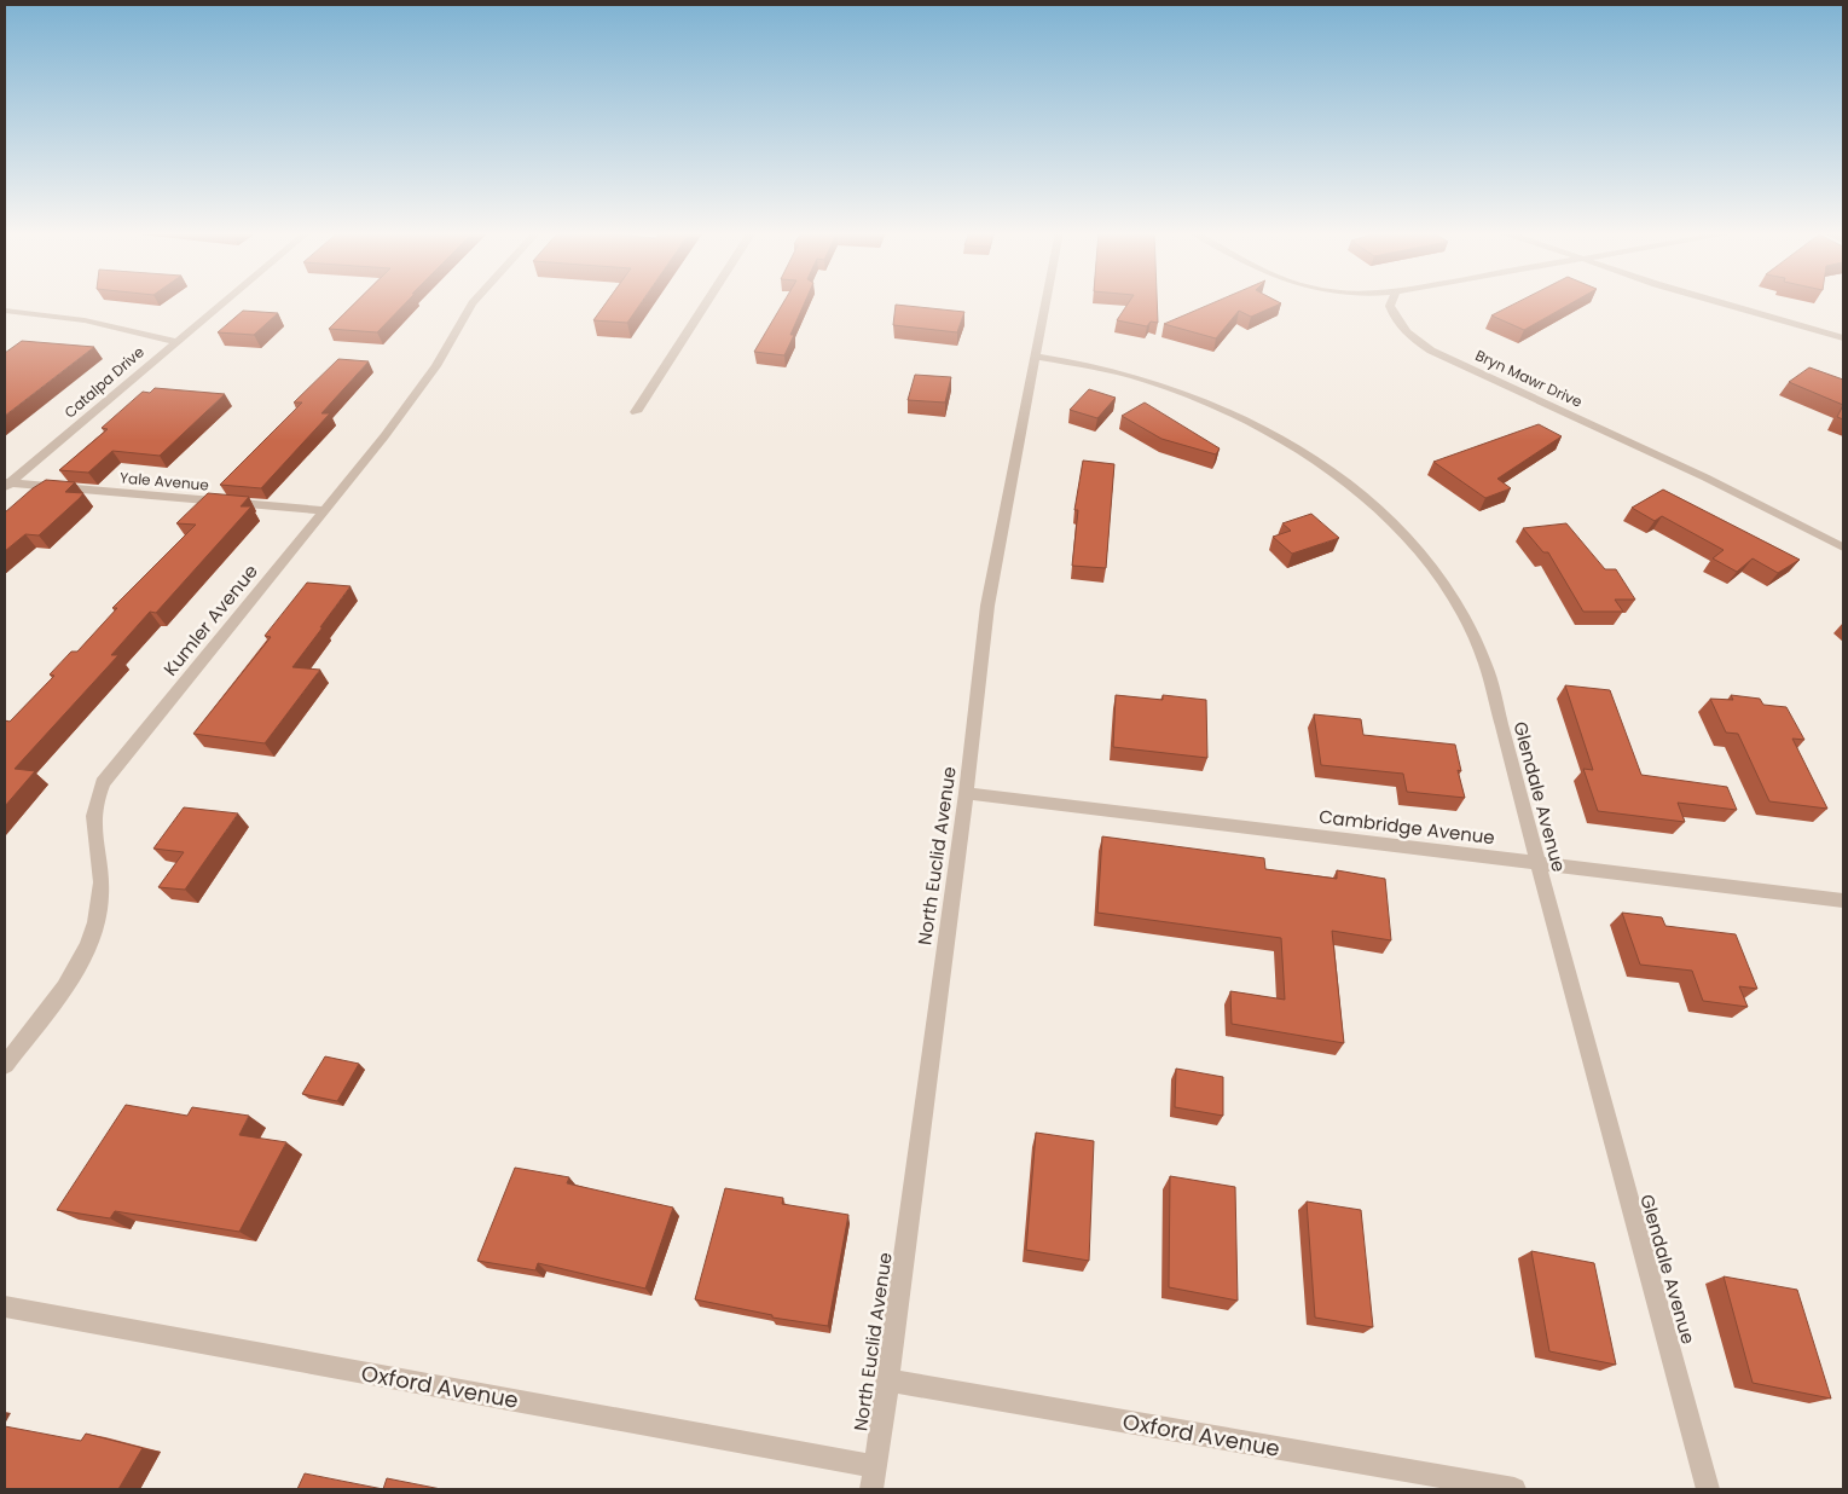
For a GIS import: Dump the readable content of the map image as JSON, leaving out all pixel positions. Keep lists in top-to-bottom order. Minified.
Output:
{"streets":{"street":["Bryn Mawr Drive","Catalpa Drive","Yale Avenue","Kumler Avenue","Glendale Avenue","Cambridge Avenue","North Euclid Avenue","Oxford Avenue"]},"crossings":[["Catalpa Drive","Yale Avenue"],["Yale Avenue","Kumler Avenue"],["Glendale Avenue","Cambridge Avenue"],["Glendale Avenue","North Euclid Avenue"],["Cambridge Avenue","North Euclid Avenue"],["North Euclid Avenue","Oxford Avenue"]]}
